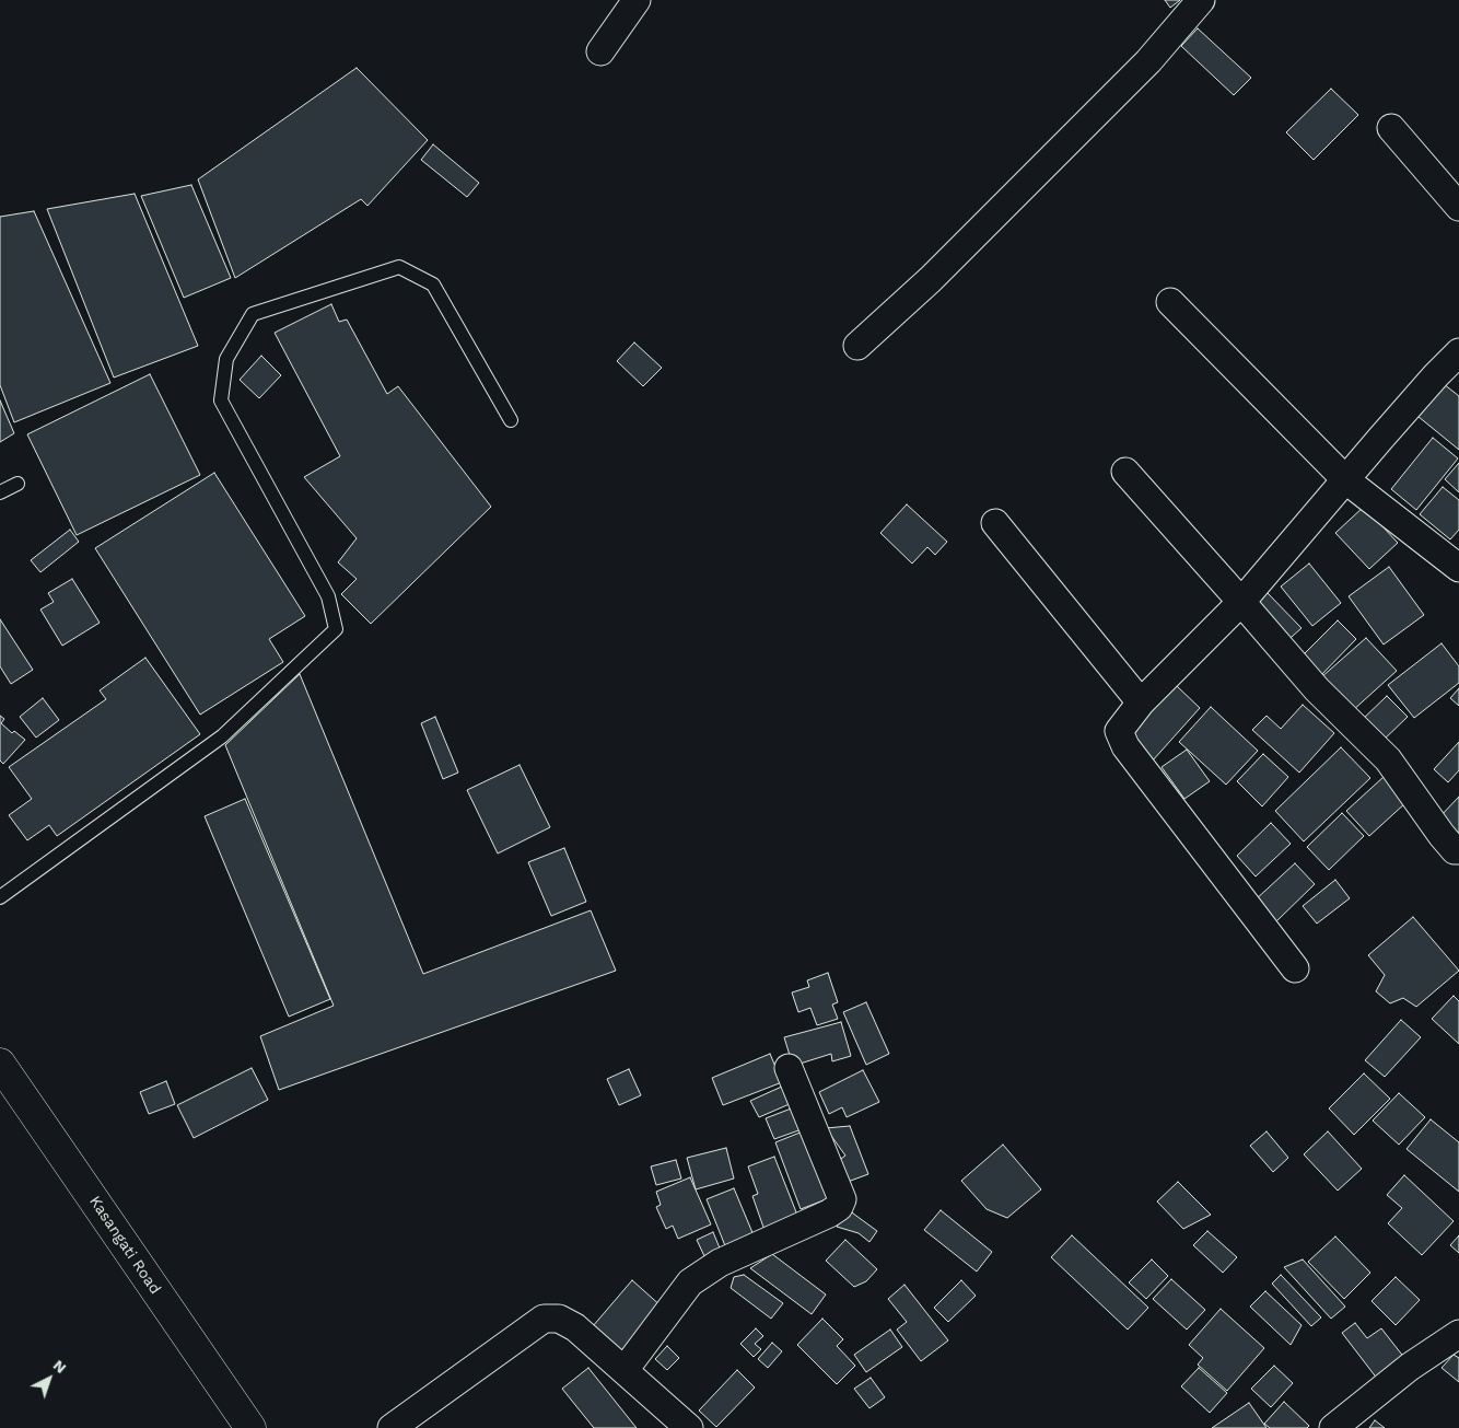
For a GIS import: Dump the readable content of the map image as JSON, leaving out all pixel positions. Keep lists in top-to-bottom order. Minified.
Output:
{"streets":{"street":["Kasangati Road"]},"north":"top right"}
